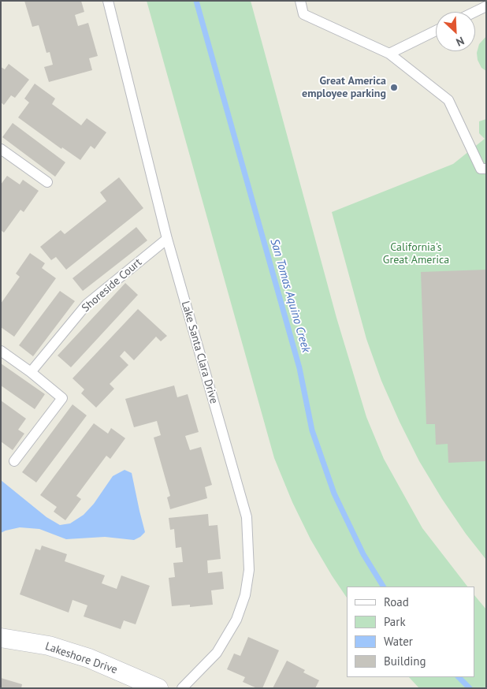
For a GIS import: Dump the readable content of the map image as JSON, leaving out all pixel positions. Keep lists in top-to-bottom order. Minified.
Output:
{"streets":{"street":["Lakeshore Drive"],"lane":["Shoreside Court","Lake Santa Clara Drive"]},"crossings":[["Shoreside Court","Lake Santa Clara Drive"]],"water":["San Tomas Aquino Creek"],"parks":["California's Great America"],"places":["Great America employee parking"],"legend":["Road","Park","Water","Building"],"north":"bottom right"}
